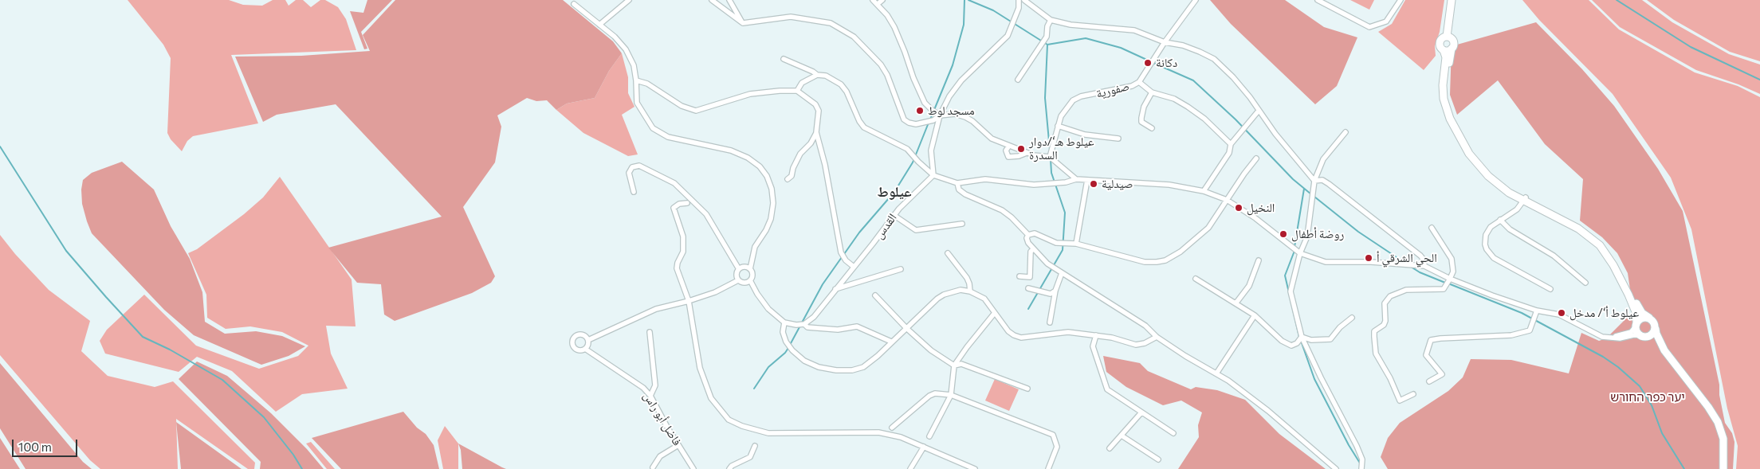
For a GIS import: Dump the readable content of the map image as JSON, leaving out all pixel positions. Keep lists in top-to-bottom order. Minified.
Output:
{"streets":{"street":["صفورية","القدس","فاضل أبو راس"]},"districts":["عيلوط"],"parks":["יער כפר החורש"],"places":["دكانة","مسجد لوط","عيلوط هـ‘/دوار السدرة","صيدلية","النخيل","روضة أطفال","الحي الشرقي أ","عيلوط أ‘/ مدخل"],"scale_bar":"100 m"}
